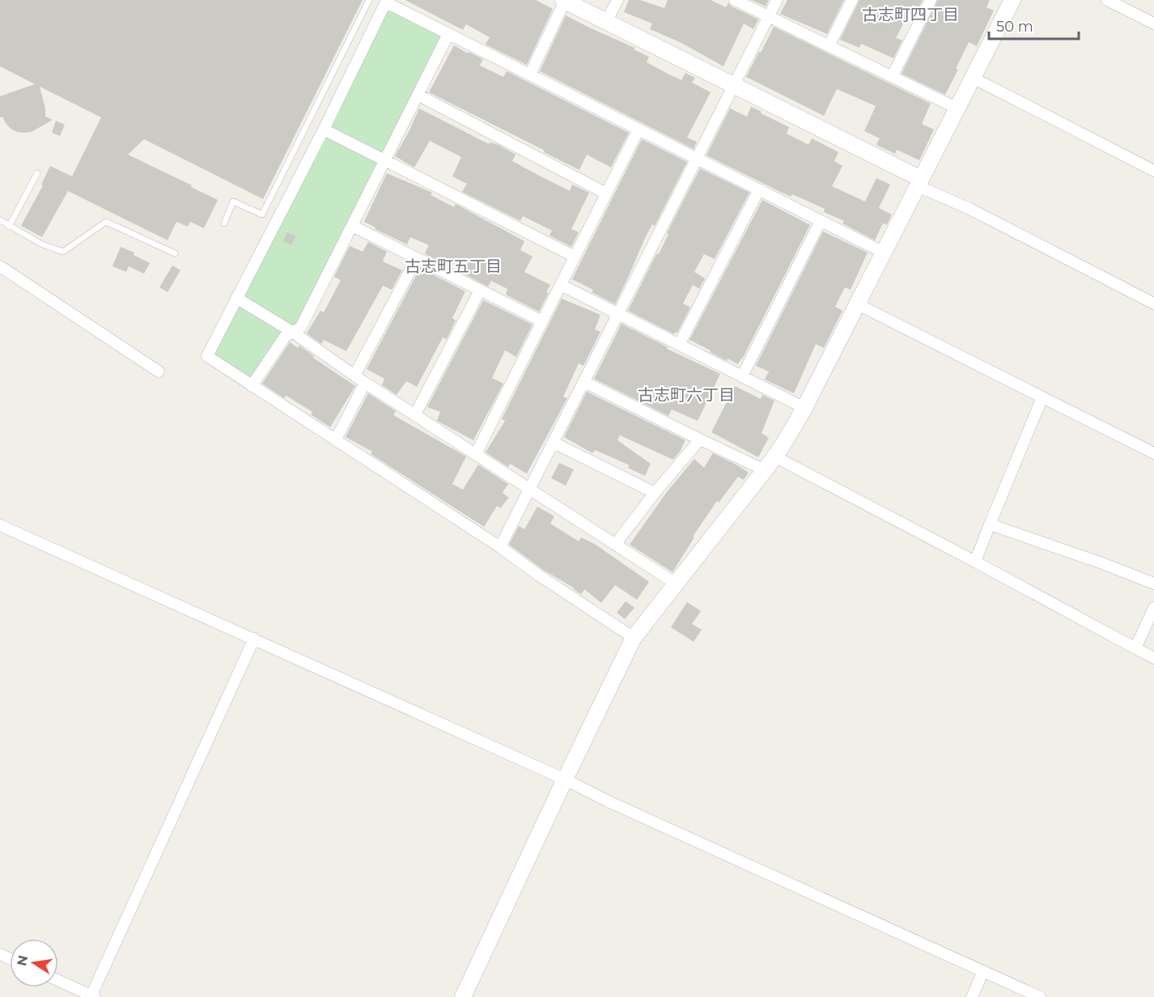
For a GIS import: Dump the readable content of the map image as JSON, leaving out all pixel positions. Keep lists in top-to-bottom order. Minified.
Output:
{"districts":["古志町四丁目","古志町五丁目","古志町六丁目"],"scale_bar":"50 m","north":"left"}
